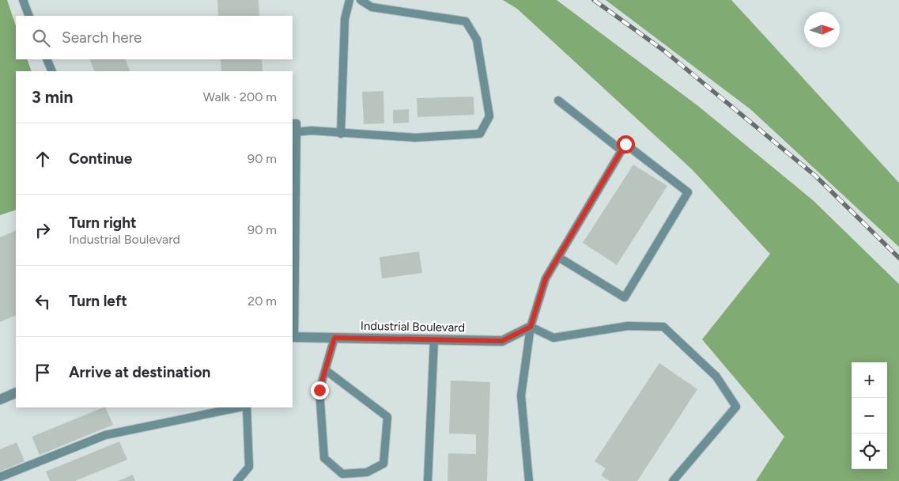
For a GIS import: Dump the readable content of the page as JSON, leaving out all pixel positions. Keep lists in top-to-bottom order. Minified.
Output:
{"streets":{"street":["Industrial Boulevard"]},"north":"right","page":{"search":"Search here","heading":["3 min","Walk · 200 m"],"list":[["Continue","90 m"],["Turn right","Industrial Boulevard","90 m"],["Turn left","20 m"],"Arrive at destination"],"map_buttons":["+","−"]}}
